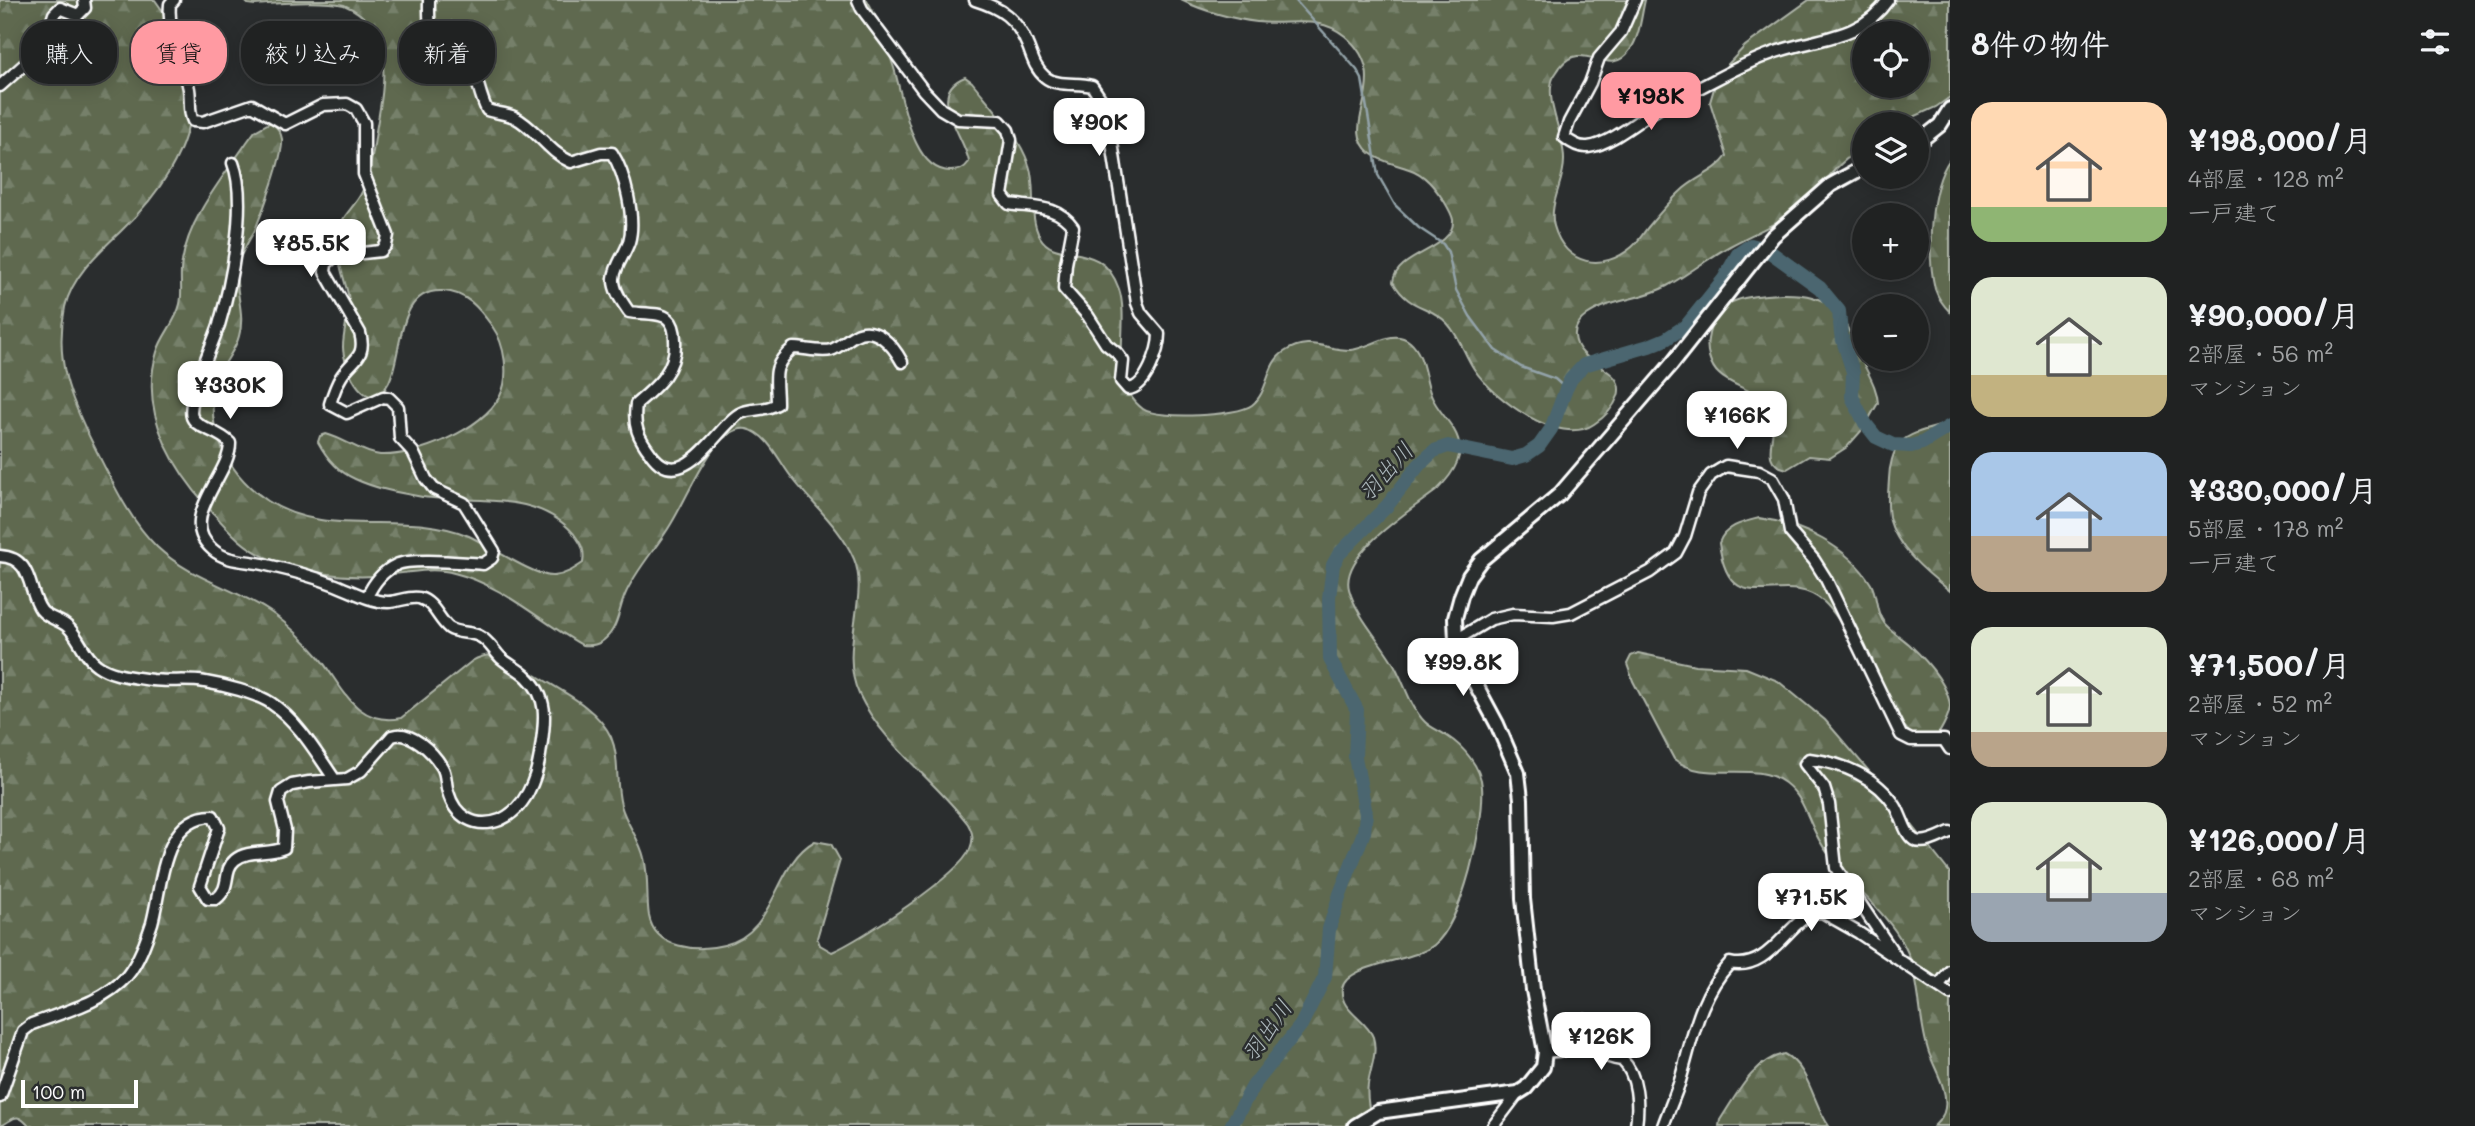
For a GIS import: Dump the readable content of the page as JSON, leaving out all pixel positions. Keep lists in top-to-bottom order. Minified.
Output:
{"water":["羽出川"],"scale_bar":"100 m","page":{"heading":"8件の物件","map_buttons":["+","−"],"chip":["購入","賃貸","絞り込み","新着"],"price":["¥198K","¥90K","¥85.5K","¥330K","¥166K","¥99.8K","¥71.5K","¥126K"],"list":[{"name":"¥198,000/月","note":"4部屋 · 128 m² · 一戸建て"},{"name":"¥90,000/月","note":"2部屋 · 56 m² · マンション"},{"name":"¥330,000/月","note":"5部屋 · 178 m² · 一戸建て"},{"name":"¥71,500/月","note":"2部屋 · 52 m² · マンション"},{"name":"¥126,000/月","note":"2部屋 · 68 m² · マンション"}],"scale":"100 m"}}
